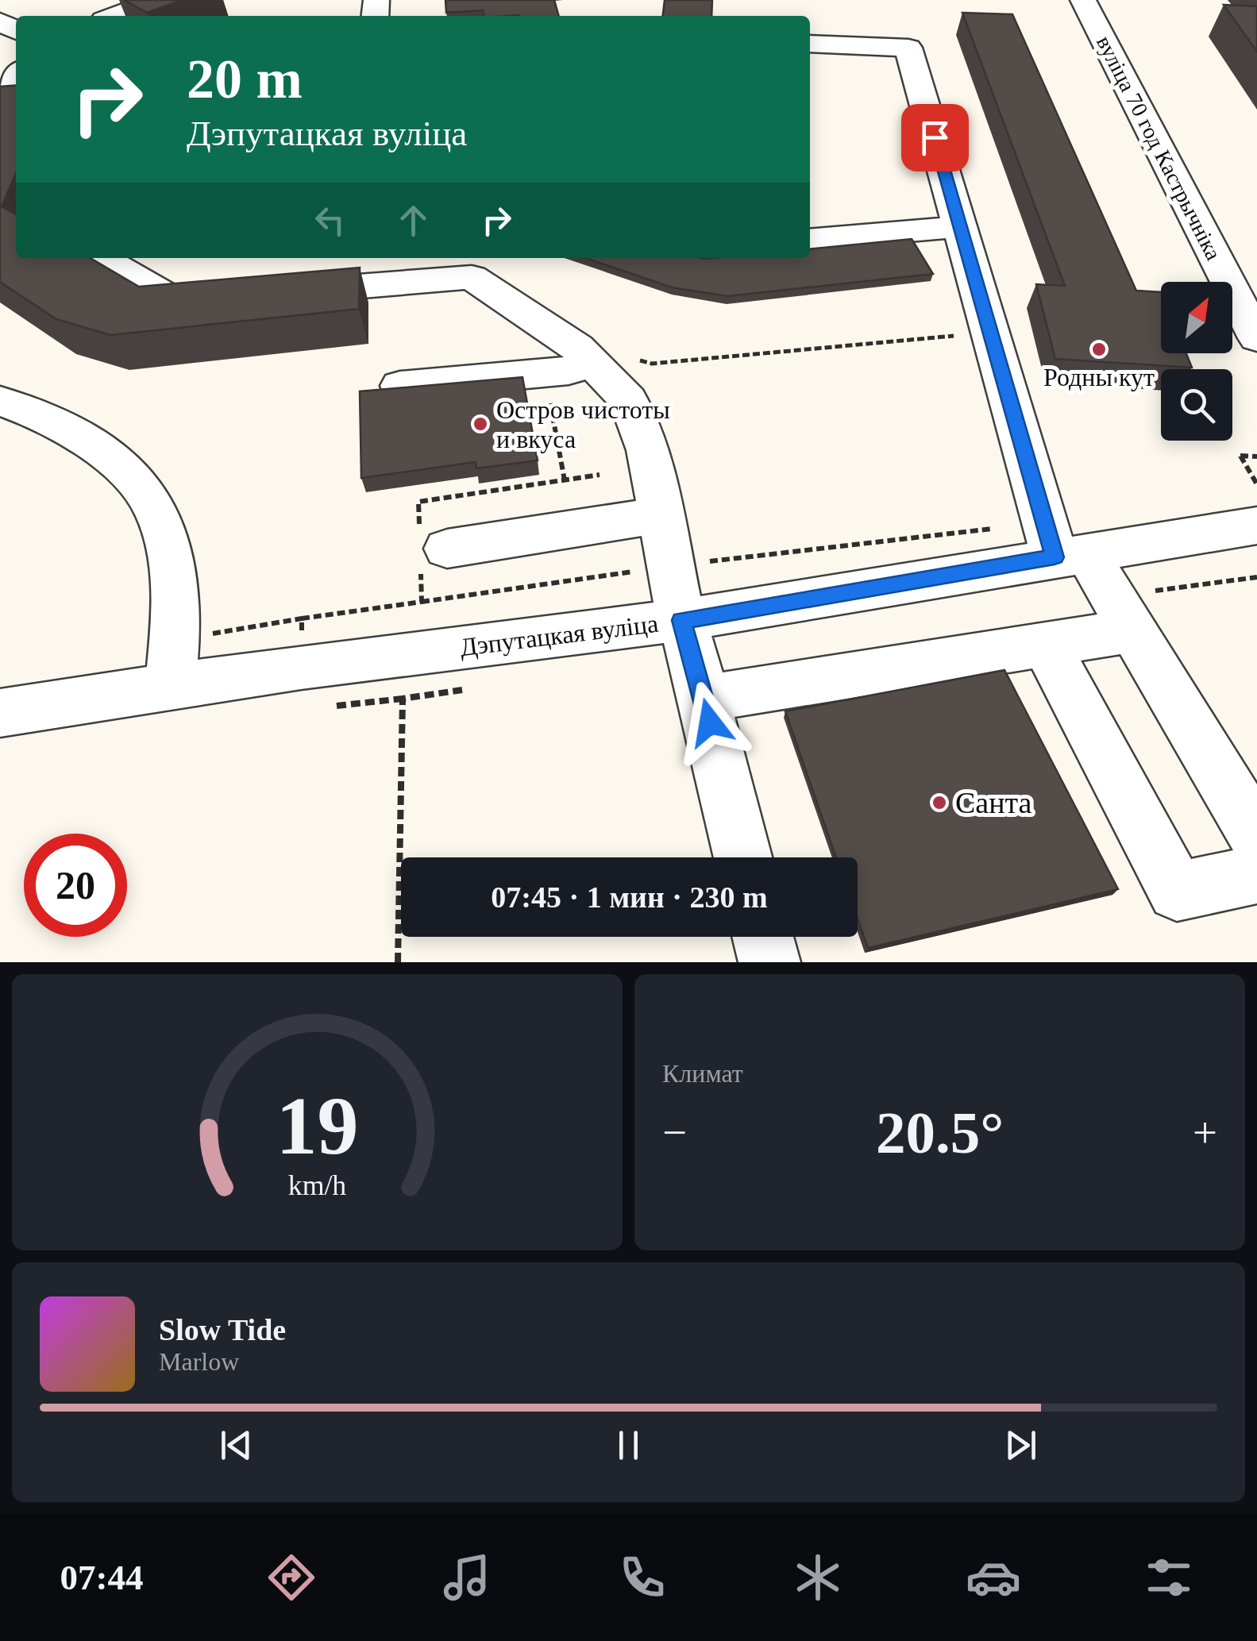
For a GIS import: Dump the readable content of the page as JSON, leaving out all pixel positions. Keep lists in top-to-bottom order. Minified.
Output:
{"streets":{"street":["вуліца 70 год Кастрычніка","Дэпутацкая вуліца"]},"places":["Родны кут","Остров чистоты и вкуса","Санта"],"north":"top right","page":{"turn":["20 m","Дэпутацкая вуліца"],"limit":"20","trip":"07:45 · 1 мин · 230 m","tile":"Климат","heat":["−","20.5°","+"],"song":["Slow Tide","Marlow"],"tabs":"07:44","gauge":["19","km/h"]}}
